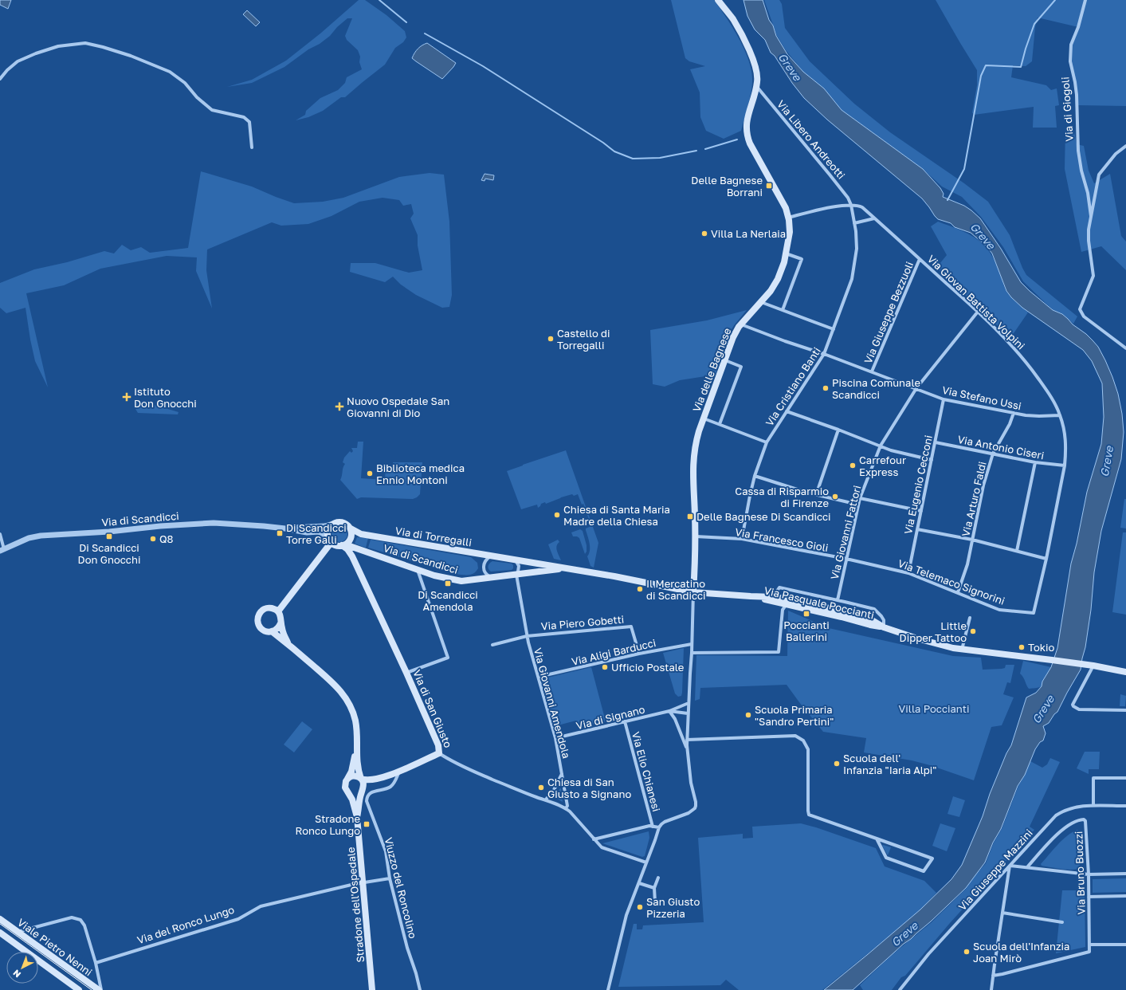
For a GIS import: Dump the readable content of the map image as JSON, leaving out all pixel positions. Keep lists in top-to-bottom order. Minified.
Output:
{"streets":{"main road":["Via delle Bagnese","Via di Scandicci","Via di Torregalli","Via Pasquale Poccianti","Via di San Giusto","Stradone dell'Ospedale","Viale Pietro Nenni"],"street":["Via di Giogoli","Via Libero Andreotti","Via Giovan Battista Volpini","Via Giuseppe Bezzuoli","Via Cristiano Banti","Via Stefano Ussi","Via Antonio Ciseri","Via Eugenio Cecconi","Via Arturo Faldi","Via Giovanni Fattori","Via Francesco Gioli","Via Telemaco Signorini","Via Piero Gobetti","Via Aligi Barducci","Via Giovanni Amendola","Via di Signano","Via Elio Chianesi","Via Giuseppe Mazzini","Via Bruno Buozzi","Viuzzo del Roncolino","Via del Ronco Lungo"]},"crossings":[["Via Libero Andreotti","Via Giovan Battista Volpini"],["Via Libero Andreotti","Via delle Bagnese"],["Via Libero Andreotti","Via Cristiano Banti"],["Via Giovan Battista Volpini","Via Giuseppe Bezzuoli"],["Via Giovan Battista Volpini","Via Cristiano Banti"],["Via Giovan Battista Volpini","Via Stefano Ussi"],["Via Giovan Battista Volpini","Via Antonio Ciseri"],["Via Giovan Battista Volpini","Via Giovanni Fattori"],["Via Giovan Battista Volpini","Via Telemaco Signorini"],["Via Giuseppe Bezzuoli","Via Stefano Ussi"],["Via delle Bagnese","Via Stefano Ussi"],["Via delle Bagnese","Via di Torregalli"],["Via delle Bagnese","Via Francesco Gioli"],["Via delle Bagnese","Via Pasquale Poccianti"],["Via Cristiano Banti","Via Stefano Ussi"],["Via Cristiano Banti","Via Francesco Gioli"],["Via Stefano Ussi","Via Eugenio Cecconi"],["Via Stefano Ussi","Via Arturo Faldi"],["Via Stefano Ussi","Via Giovanni Fattori"],["Via Antonio Ciseri","Via Eugenio Cecconi"],["Via Antonio Ciseri","Via Arturo Faldi"],["Via Eugenio Cecconi","Via Telemaco Signorini"],["Via Arturo Faldi","Via Telemaco Signorini"],["Via di Scandicci","Via di Torregalli"],["Via di Scandicci","Via Giovanni Amendola"],["Via di Scandicci","Via di San Giusto"],["Via Giovanni Fattori","Via Francesco Gioli"],["Via Giovanni Fattori","Via Telemaco Signorini"],["Via di Torregalli","Via Pasquale Poccianti"],["Via di Torregalli","Via Giovanni Amendola"],["Via di Torregalli","Via di San Giusto"],["Via Francesco Gioli","Via Telemaco Signorini"],["Via Piero Gobetti","Via Aligi Barducci"],["Via Piero Gobetti","Via Giovanni Amendola"],["Via Aligi Barducci","Via Giovanni Amendola"],["Via Giovanni Amendola","Via di San Giusto"],["Via Giovanni Amendola","Via di Signano"],["Via di Signano","Via Elio Chianesi"],["Viuzzo del Roncolino","Via del Ronco Lungo"],["Stradone dell'Ospedale","Via del Ronco Lungo"]],"water":["Greve"],"parks":["Villa Poccianti"],"places":{"transit":["Delle Bagnese Borrani","Delle Bagnese Di Scandicci","Di Scandicci Torre Galli","Di Scandicci Don Gnocchi","Di Scandicci Amendola","Poccianti Ballerini","Stradone Ronco Lungo"],"other":["Villa La Nerlaia","Castello di Torregalli","Piscina Comunale Scandicci","Carrefour Express","Biblioteca medica Ennio Montoni","Cassa di Risparmio di Firenze","Chiesa di Santa Maria Madre della Chiesa","Q8","Il Mercatino di Scandicci","Little Dipper Tattoo","Tokio","Ufficio Postale","Scuola Primaria \"Sandro Pertini\"","Scuola dell' Infanzia \"Iaria Alpi\"","Chiesa di San Giusto a Signano","San Giusto Pizzeria","Scuola dell'Infanzia Joan Mirò"],"health":["Istituto Don Gnocchi","Nuovo Ospedale San Giovanni di Dio"]},"north":"bottom left"}
